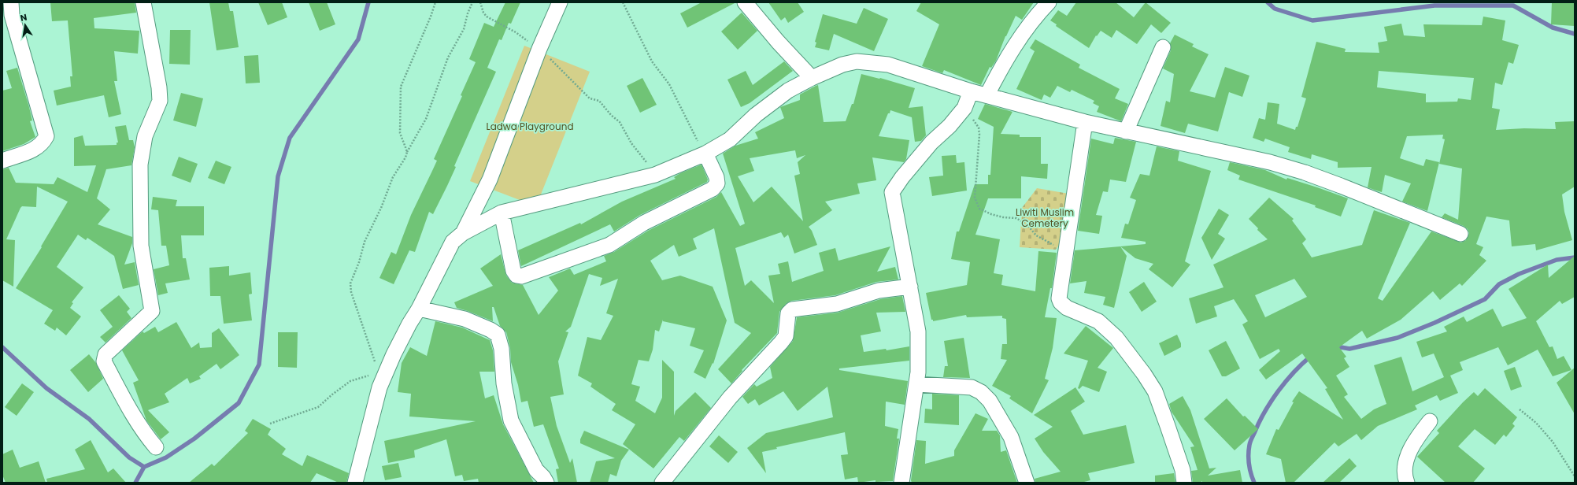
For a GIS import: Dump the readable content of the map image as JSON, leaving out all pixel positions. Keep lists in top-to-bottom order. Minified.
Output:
{"parks":["Ladwa Playground","Liwiti Muslim Cemetery"],"north":"top"}
